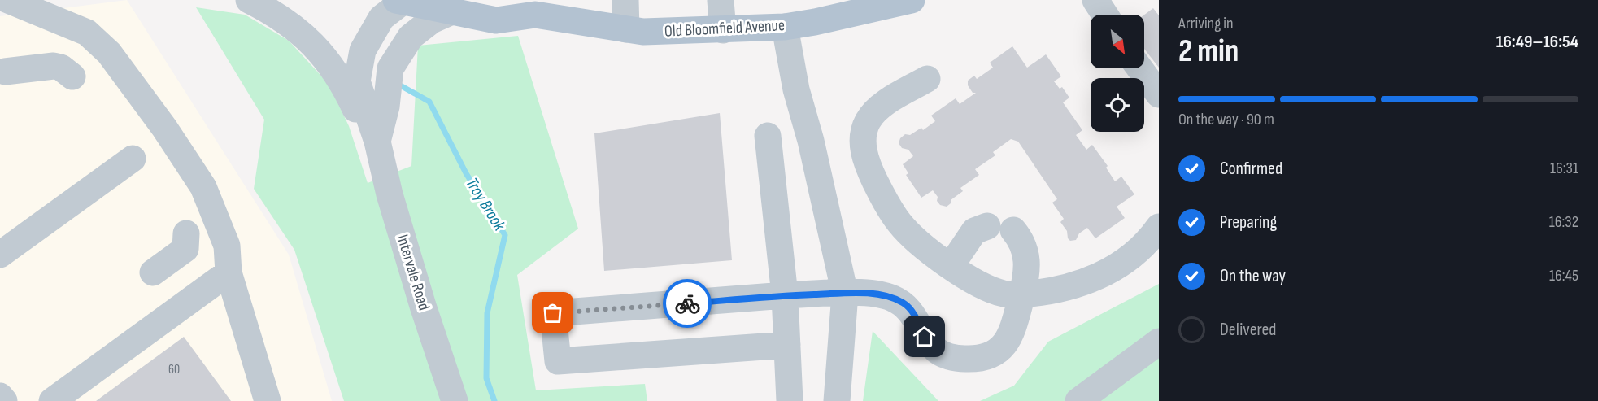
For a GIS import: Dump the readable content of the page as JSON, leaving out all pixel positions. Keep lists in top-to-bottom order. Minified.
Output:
{"streets":{"main road":["Old Bloomfield Avenue"],"street":["Intervale Road"]},"crossings":[["Old Bloomfield Avenue","Intervale Road"]],"water":["Troy Brook"],"house_numbers":["60"],"north":"bottom right","page":{"heading":["2 min","Arriving in","16:49–16:54"],"bar":"On the way · 90 m","list":[["Confirmed","16:31"],["Preparing","16:32"],["On the way","16:45"],"Delivered"]}}
